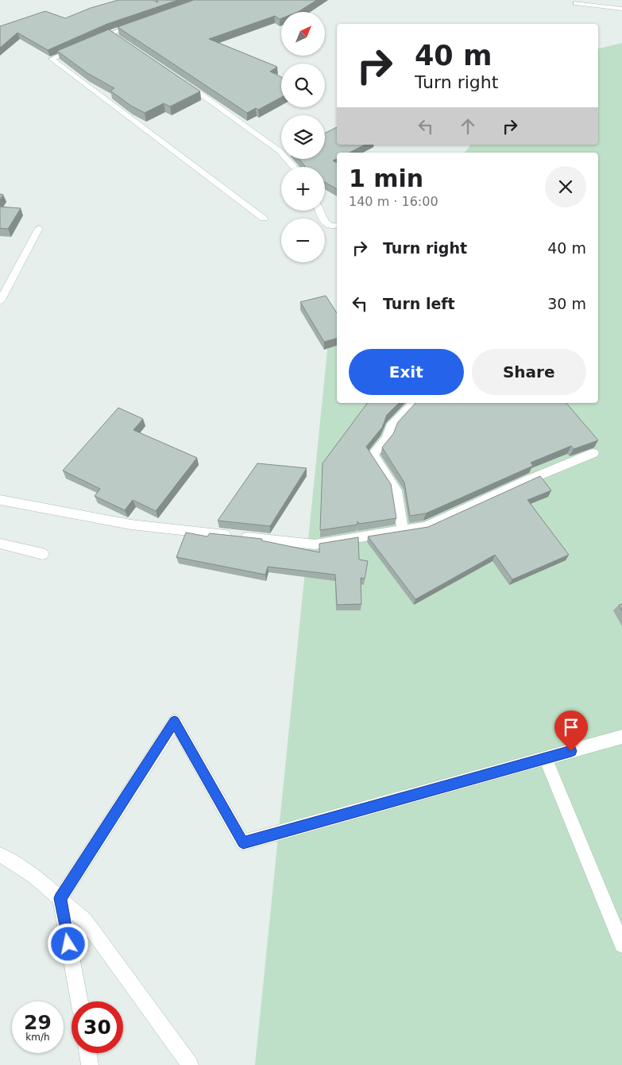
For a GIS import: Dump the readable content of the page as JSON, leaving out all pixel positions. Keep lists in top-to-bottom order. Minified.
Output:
{"north":"top right","page":{"map_buttons":["+","−"],"turn":["40 m","Turn right"],"heading":["1 min","140 m · 16:00"],"list":[{"name":"Turn right","value":"40 m"},{"name":"Turn left","value":"30 m"}],"buttons":["Exit","Share"],"speed":"29 km/h","limit":"30"}}
